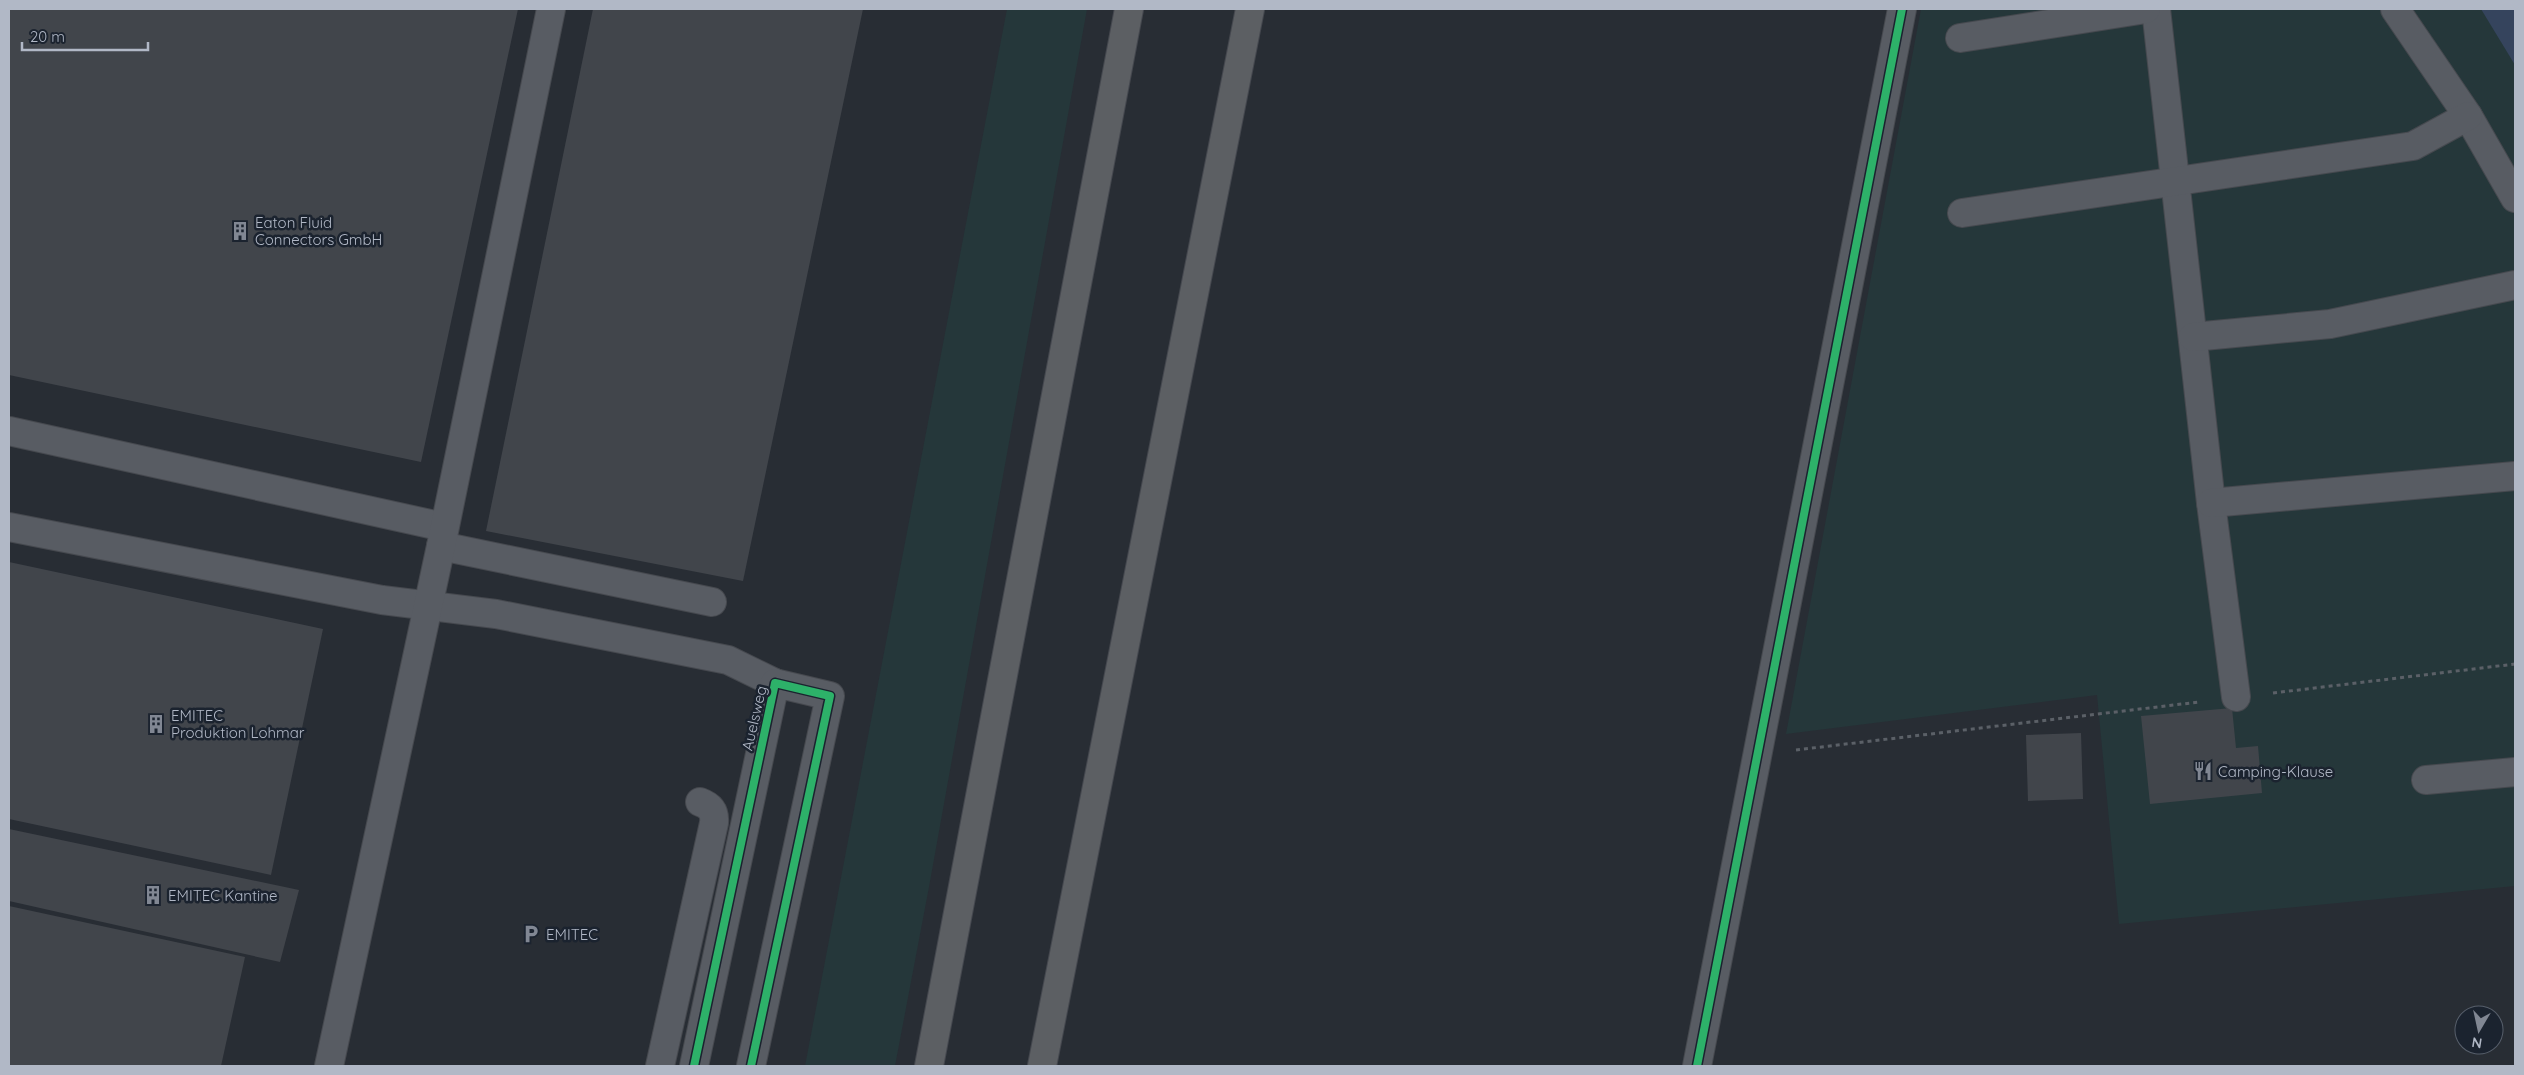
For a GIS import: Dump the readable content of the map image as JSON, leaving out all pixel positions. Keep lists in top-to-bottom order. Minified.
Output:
{"streets":{"street":["Auelsweg"]},"places":{"building":["Eaton Fluid Connectors GmbH","EMITEC Produktion Lohmar","EMITEC Kantine"],"restaurant":["Camping-Klause"],"parking":["EMITEC"]},"scale_bar":"20 m","north":"bottom"}
